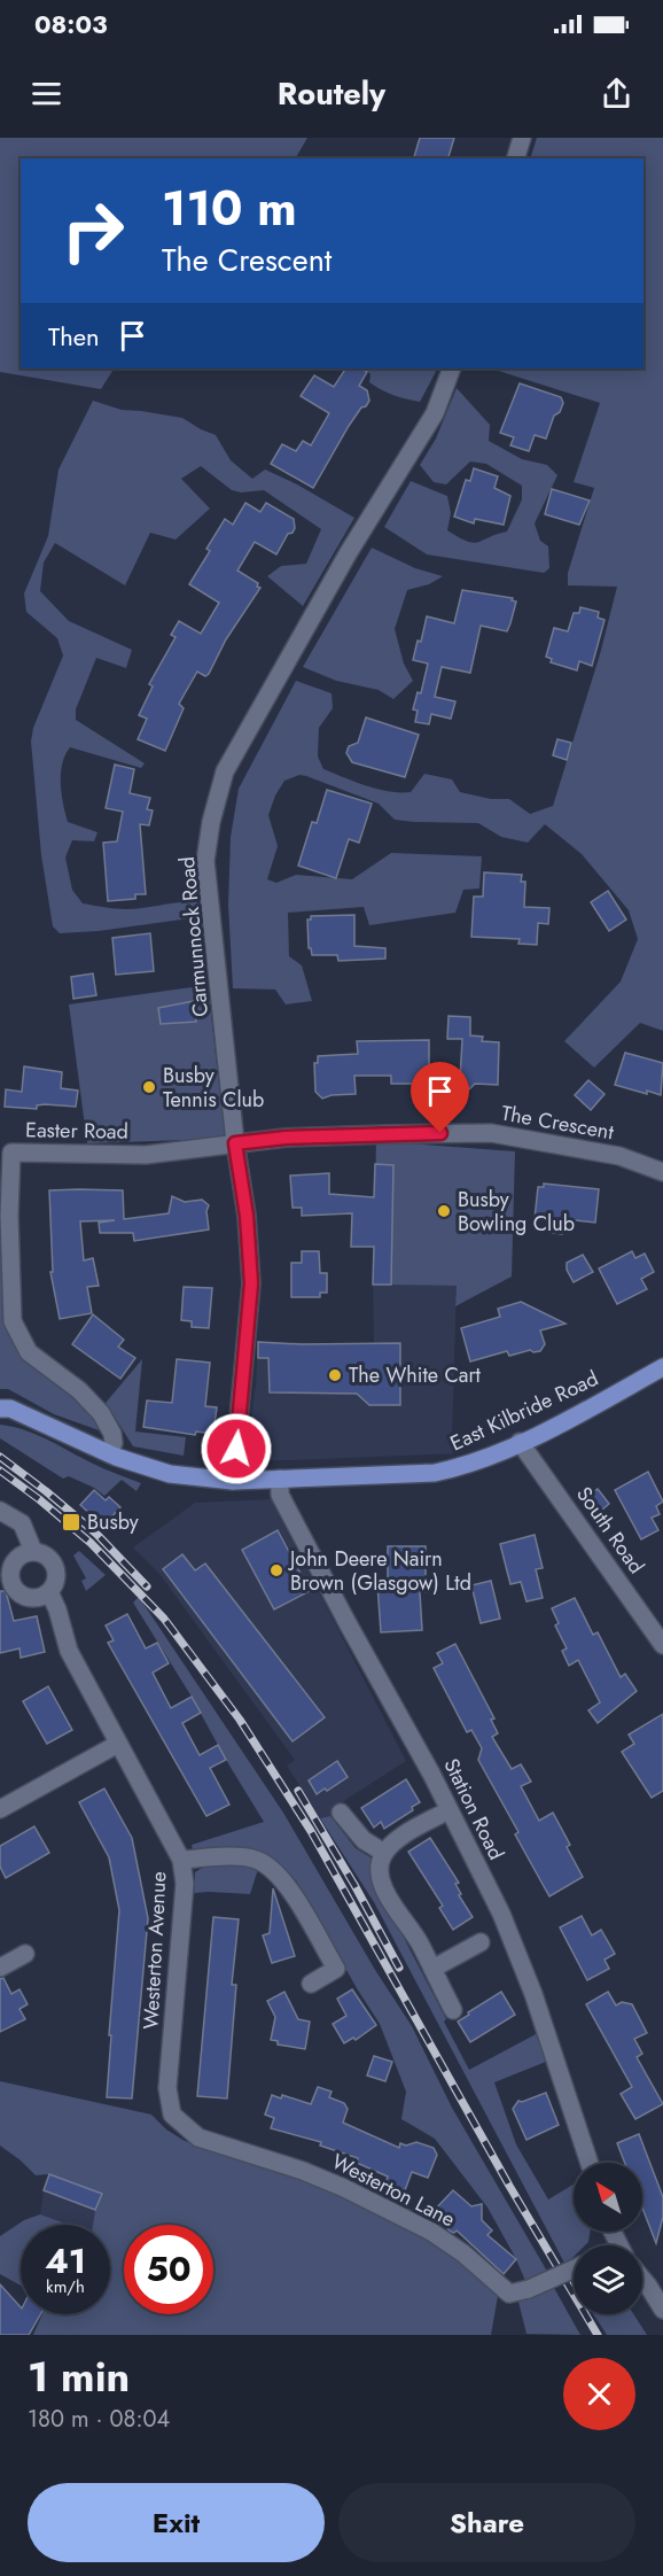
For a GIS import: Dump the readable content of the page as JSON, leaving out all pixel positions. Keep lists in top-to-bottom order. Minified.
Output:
{"streets":{"main road":["East Kilbride Road"],"street":["Carmunnock Road","The Crescent","Easter Road","South Road","Station Road","Westerton Avenue","Westerton Lane"]},"crossings":[["Carmunnock Road","The Crescent"],["Carmunnock Road","Easter Road"],["Carmunnock Road","East Kilbride Road"],["The Crescent","Easter Road"],["Easter Road","East Kilbride Road"],["East Kilbride Road","South Road"],["East Kilbride Road","Station Road"],["Westerton Avenue","Westerton Lane"]],"places":{"other":["Busby Tennis Club","Busby Bowling Club","The White Cart","John Deere Nairn Brown (Glasgow) Ltd"],"transit":["Busby"]},"north":"top left","page":{"status":"08:03","header":"Routely","turn":["110 m","The Crescent"],"then":"Then","speed":"41 km/h","limit":"50","heading":["1 min","180 m · 08:04"],"buttons":["Exit","Share"]}}
